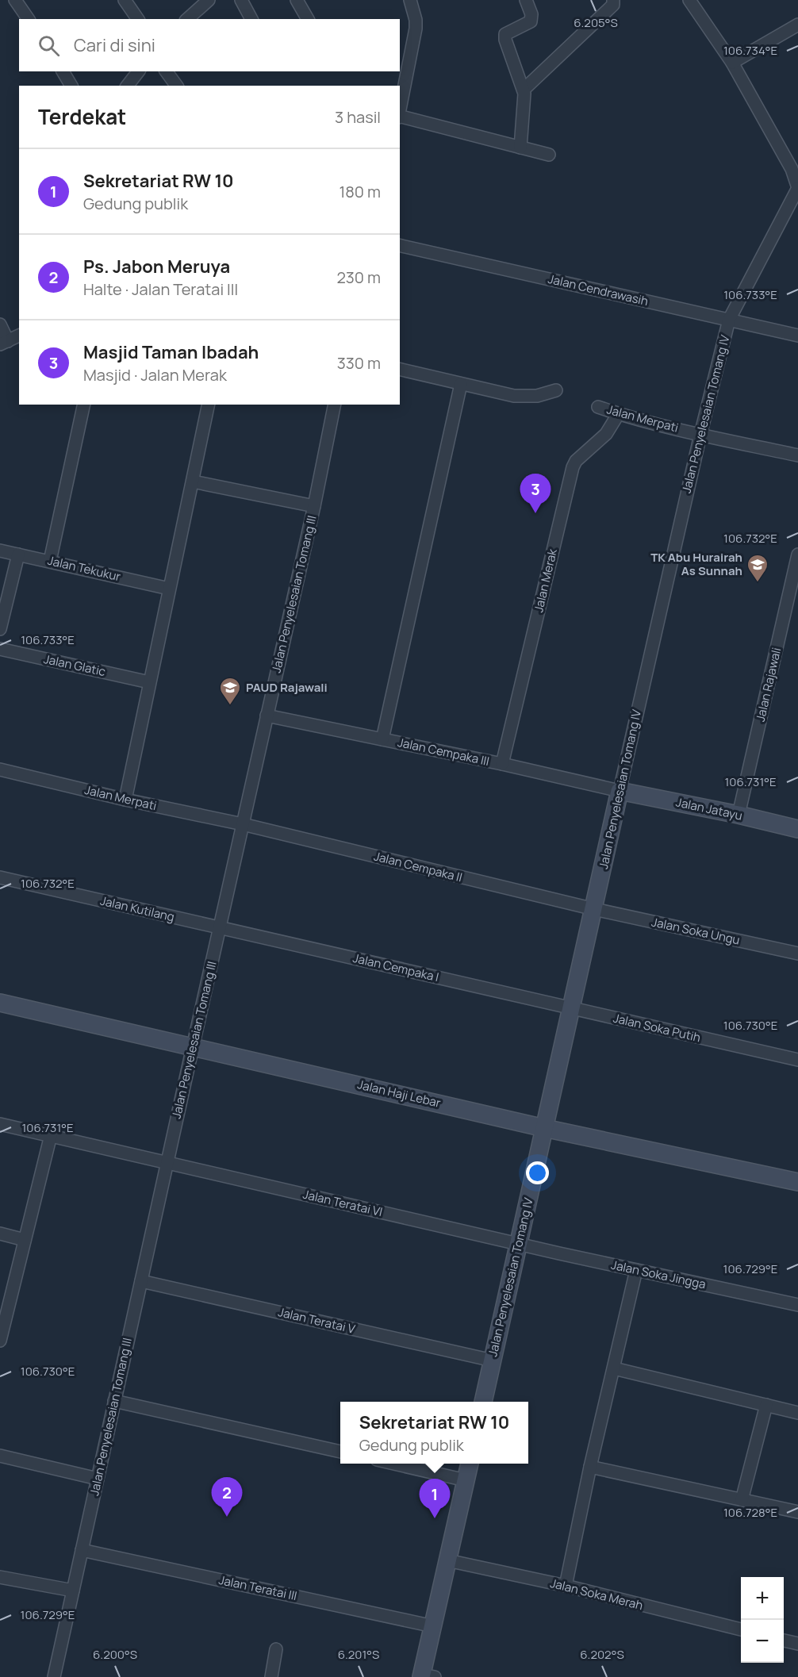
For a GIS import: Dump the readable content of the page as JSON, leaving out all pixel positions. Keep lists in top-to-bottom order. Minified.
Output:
{"streets":{"street":["Jalan Cendrawasih","Jalan Penyelesaian Tomang IV","Jalan Merpati","Jalan Tekukur","Jalan Merak","Jalan Penyelesaian Tomang III","Jalan Glatic","Jalan Rajawali","Jalan Cempaka III","Jalan Jatayu","Jalan Cempaka II","Jalan Kutilang","Jalan Soka Ungu","Jalan Cempaka I","Jalan Soka Putih","Jalan Haji Lebar","Jalan Teratai VI","Jalan Soka Jingga","Jalan Teratai V","Jalan Teratai III","Jalan Soka Merah"]},"crossings":[["Jalan Cendrawasih","Jalan Penyelesaian Tomang IV"],["Jalan Penyelesaian Tomang IV","Jalan Merpati"],["Jalan Penyelesaian Tomang IV","Jalan Cempaka III"],["Jalan Penyelesaian Tomang IV","Jalan Jatayu"],["Jalan Penyelesaian Tomang IV","Jalan Cempaka II"],["Jalan Penyelesaian Tomang IV","Jalan Soka Ungu"],["Jalan Penyelesaian Tomang IV","Jalan Cempaka I"],["Jalan Penyelesaian Tomang IV","Jalan Soka Putih"],["Jalan Penyelesaian Tomang IV","Jalan Haji Lebar"],["Jalan Penyelesaian Tomang IV","Jalan Teratai VI"],["Jalan Penyelesaian Tomang IV","Jalan Soka Jingga"],["Jalan Penyelesaian Tomang IV","Jalan Teratai V"],["Jalan Merpati","Jalan Merak"],["Jalan Merpati","Jalan Penyelesaian Tomang III"],["Jalan Merpati","Jalan Cempaka II"],["Jalan Merak","Jalan Cempaka III"],["Jalan Penyelesaian Tomang III","Jalan Cempaka III"],["Jalan Penyelesaian Tomang III","Jalan Cempaka II"],["Jalan Penyelesaian Tomang III","Jalan Kutilang"],["Jalan Penyelesaian Tomang III","Jalan Cempaka I"],["Jalan Penyelesaian Tomang III","Jalan Haji Lebar"],["Jalan Penyelesaian Tomang III","Jalan Teratai VI"],["Jalan Penyelesaian Tomang III","Jalan Teratai V"],["Jalan Penyelesaian Tomang III","Jalan Teratai III"],["Jalan Rajawali","Jalan Jatayu"],["Jalan Cempaka III","Jalan Jatayu"],["Jalan Cempaka II","Jalan Soka Ungu"],["Jalan Kutilang","Jalan Cempaka I"],["Jalan Cempaka I","Jalan Soka Putih"],["Jalan Teratai VI","Jalan Soka Jingga"]],"places":{"school or university":["TK Abu Hurairah As Sunnah","PAUD Rajawali"]},"page":{"search":"Cari di sini","heading":["Terdekat","3 hasil"],"list":[{"mark":"1","name":"Sekretariat RW 10","note":"Gedung publik","value":"180 m"},{"mark":"2","name":"Ps. Jabon Meruya","note":"Halte · Jalan Teratai III","value":"230 m"},{"mark":"3","name":"Masjid Taman Ibadah","note":"Masjid · Jalan Merak","value":"330 m"}],"pins":["3","2","1"],"popup":["Sekretariat RW 10","Gedung publik"],"map_buttons":["+","−"]},"coordinates":["6.205°S","106.734°E","106.733°E","106.732°E","106.731°E","106.730°E","106.729°E","106.728°E","6.200°S","6.201°S","6.202°S"]}
